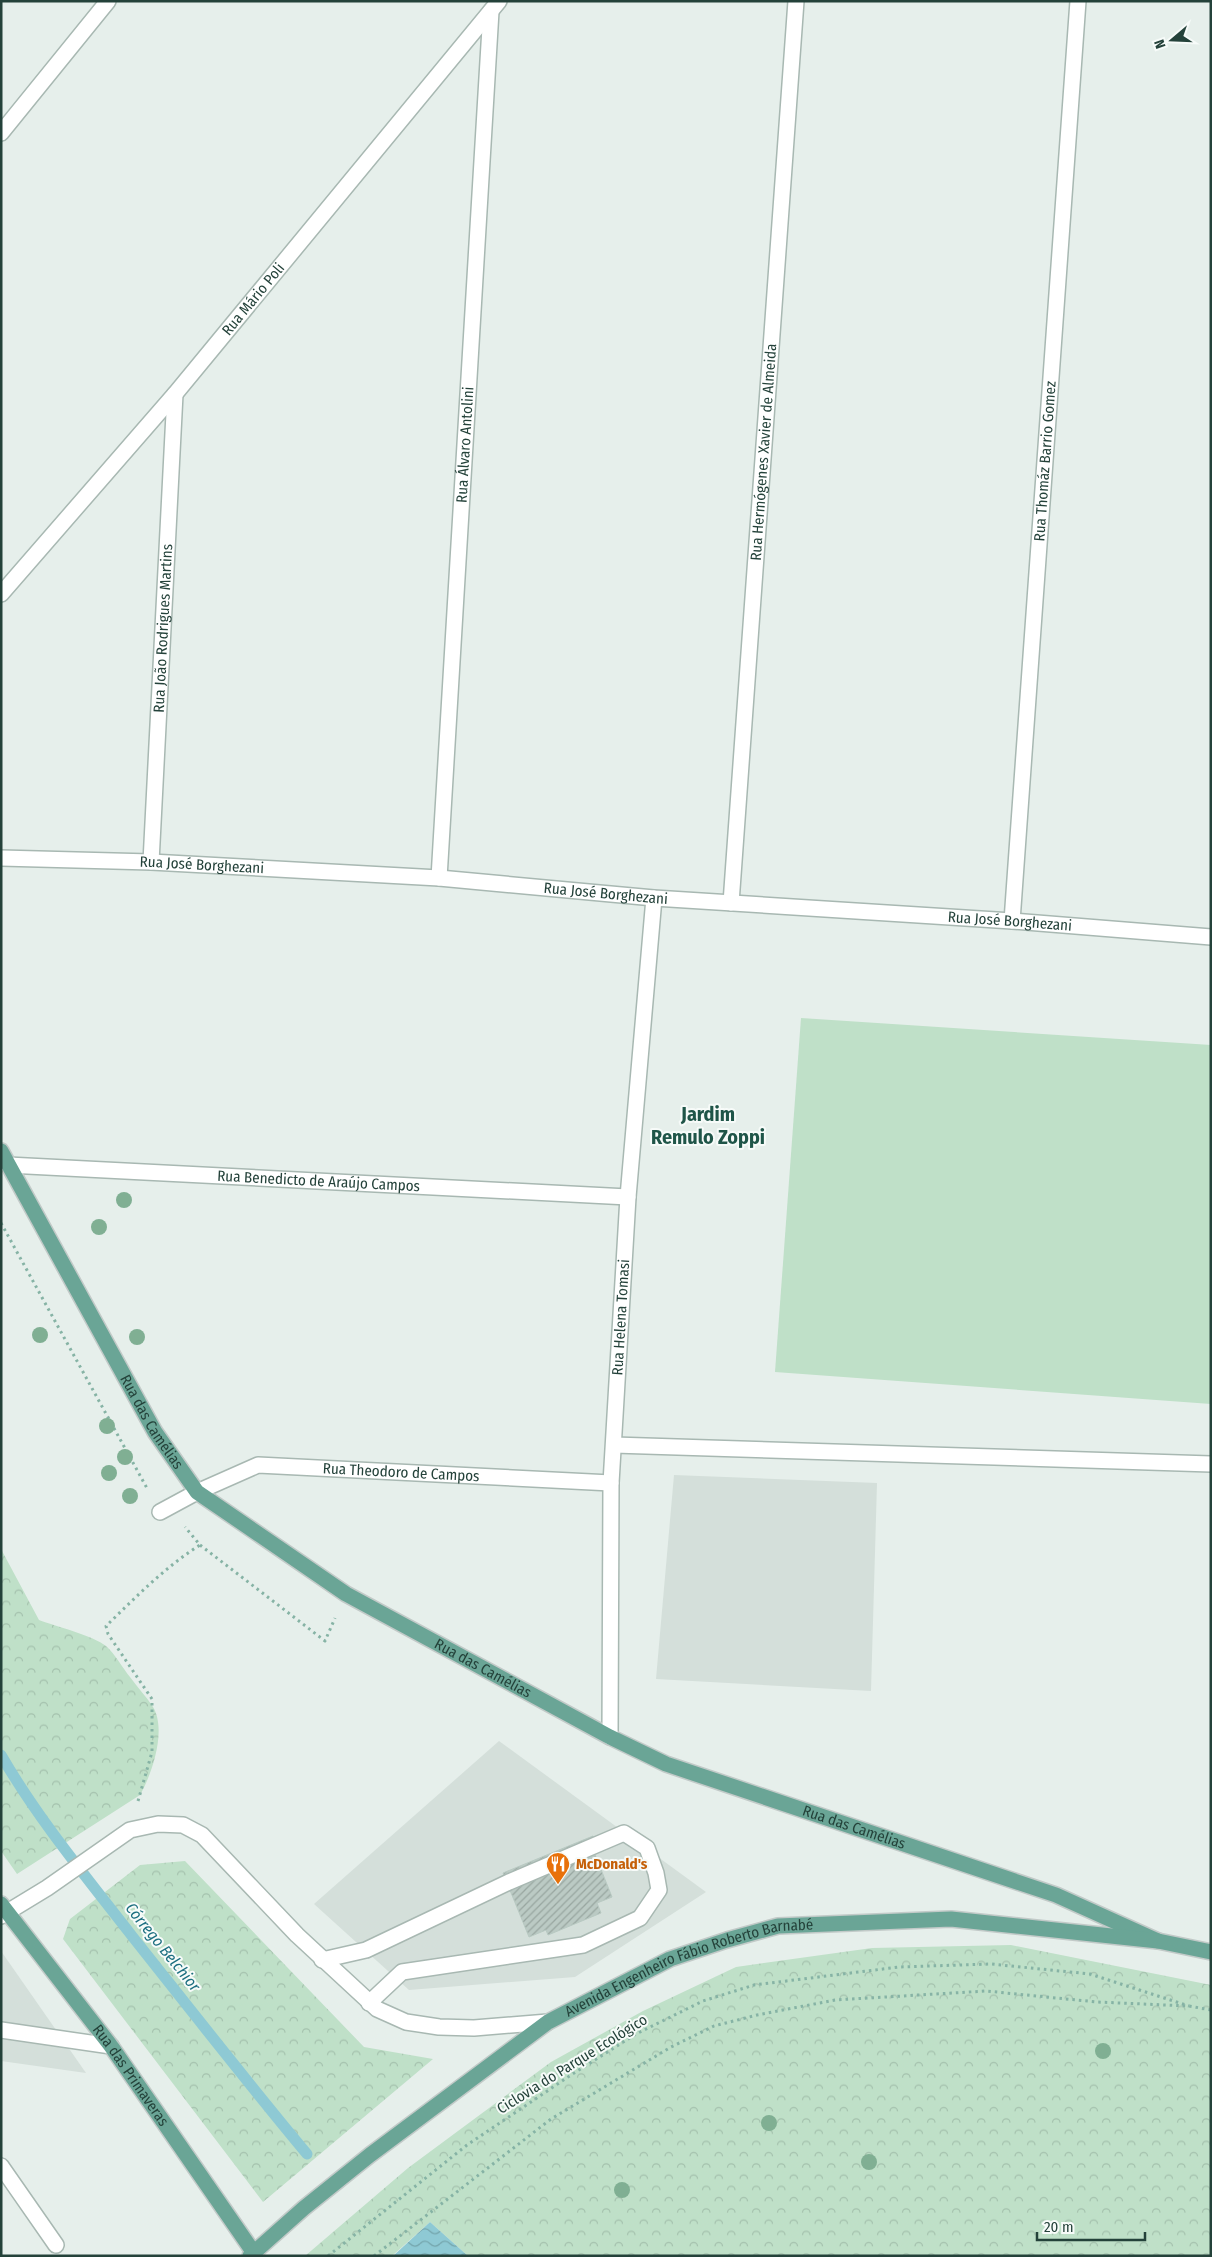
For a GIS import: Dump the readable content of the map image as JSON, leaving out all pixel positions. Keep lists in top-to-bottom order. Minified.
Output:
{"streets":{"main road":["Rua das Camélias","Avenida Engenheiro Fábio Roberto Barnabé","Rua das Primaveras"],"street":["Rua Mário Poli","Rua Álvaro Antolini","Rua Hermógenes Xavier de Almeida","Rua Thomáz Barrio Gomez","Rua João Rodrigues Martins","Rua José Borghezani","Rua Benedicto de Araújo Campos","Rua Helena Tomasi","Rua Theodoro de Campos"],"path":["Ciclovia do Parque Ecológico"]},"crossings":[["Rua Mário Poli","Rua Álvaro Antolini"],["Rua Mário Poli","Rua João Rodrigues Martins"],["Rua Álvaro Antolini","Rua José Borghezani"],["Rua Hermógenes Xavier de Almeida","Rua José Borghezani"],["Rua Thomáz Barrio Gomez","Rua José Borghezani"],["Rua João Rodrigues Martins","Rua José Borghezani"],["Rua José Borghezani","Rua Helena Tomasi"],["Rua Benedicto de Araújo Campos","Rua Helena Tomasi"],["Rua Benedicto de Araújo Campos","Rua das Camélias"],["Rua Helena Tomasi","Rua das Camélias"],["Rua Helena Tomasi","Rua Theodoro de Campos"],["Rua das Camélias","Rua Theodoro de Campos"],["Rua das Camélias","Avenida Engenheiro Fábio Roberto Barnabé"],["Avenida Engenheiro Fábio Roberto Barnabé","Rua das Primaveras"]],"districts":["Jardim Remulo Zoppi"],"water":["Córrego Belchior"],"places":{"restaurant":["McDonald's"]},"scale_bar":"20 m","north":"left"}
